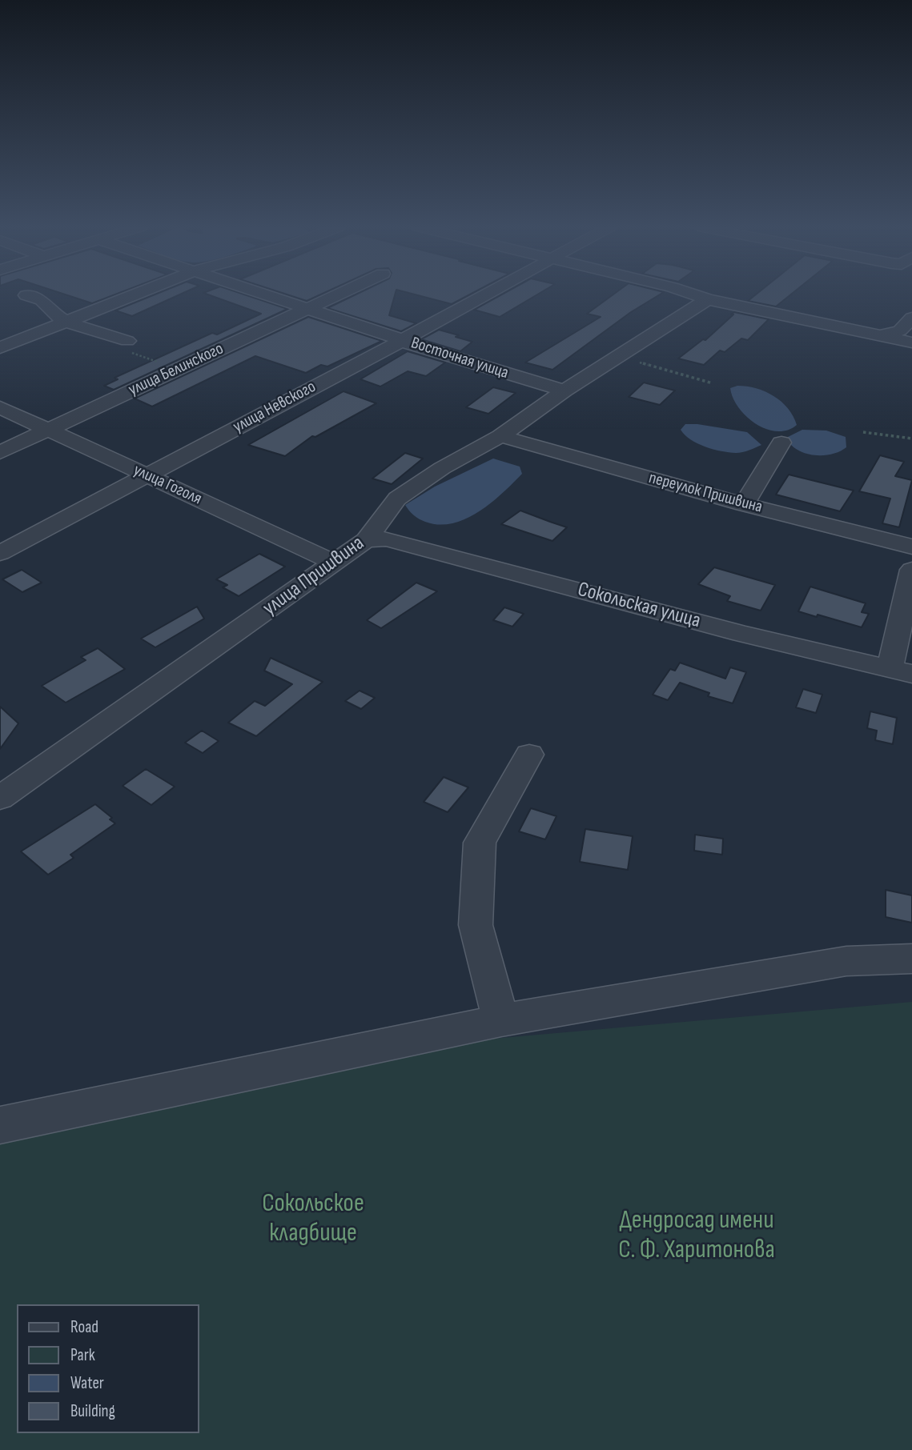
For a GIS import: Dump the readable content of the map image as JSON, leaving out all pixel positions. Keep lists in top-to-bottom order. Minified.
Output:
{"streets":{"street":["Восточная улица","улица Белинского","улица Невского","улица Гоголя","переулок Пришвина","улица Пришвина","Сокольская улица"]},"crossings":[["Восточная улица","улица Белинского"],["Восточная улица","улица Невского"],["Восточная улица","улица Пришвина"],["улица Белинского","улица Гоголя"],["улица Невского","улица Гоголя"],["улица Гоголя","улица Пришвина"],["переулок Пришвина","улица Пришвина"],["улица Пришвина","Сокольская улица"]],"parks":["Сокольское кладбище","Дендросад имени С. Ф. Харитонова"],"legend":["Road","Park","Water","Building"]}
